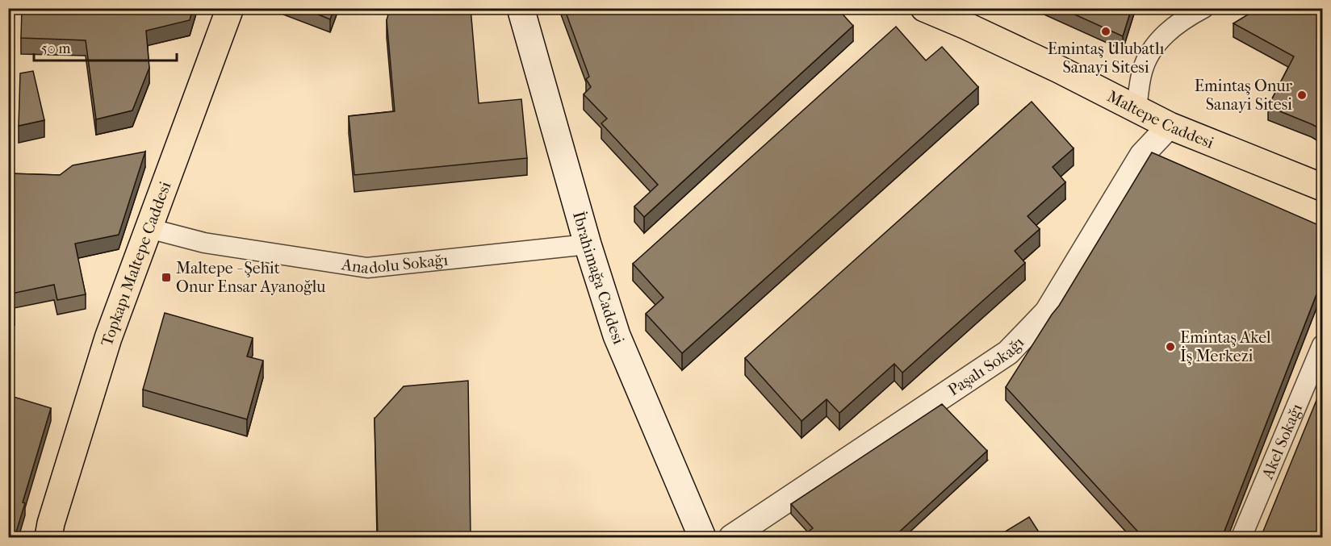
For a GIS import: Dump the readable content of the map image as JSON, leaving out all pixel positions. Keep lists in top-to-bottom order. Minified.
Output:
{"streets":{"main road":["Maltepe Caddesi","Topkapı Maltepe Caddesi","İbrahimağa Caddesi"],"street":["Anadolu Sokağı","Paşalı Sokağı","Akel Sokağı"]},"crossings":[["Maltepe Caddesi","Paşalı Sokağı"],["Anadolu Sokağı","Topkapı Maltepe Caddesi"],["Anadolu Sokağı","İbrahimağa Caddesi"]],"places":{"other":["Emintaş Ulubatlı Sanayi Sitesi","Emintaş Onur Sanayi Sitesi","Emintaş Akel İş Merkezi"],"transit":["Maltepe - Şehit Onur Ensar Ayanoğlu"]},"scale_bar":"50 m"}
